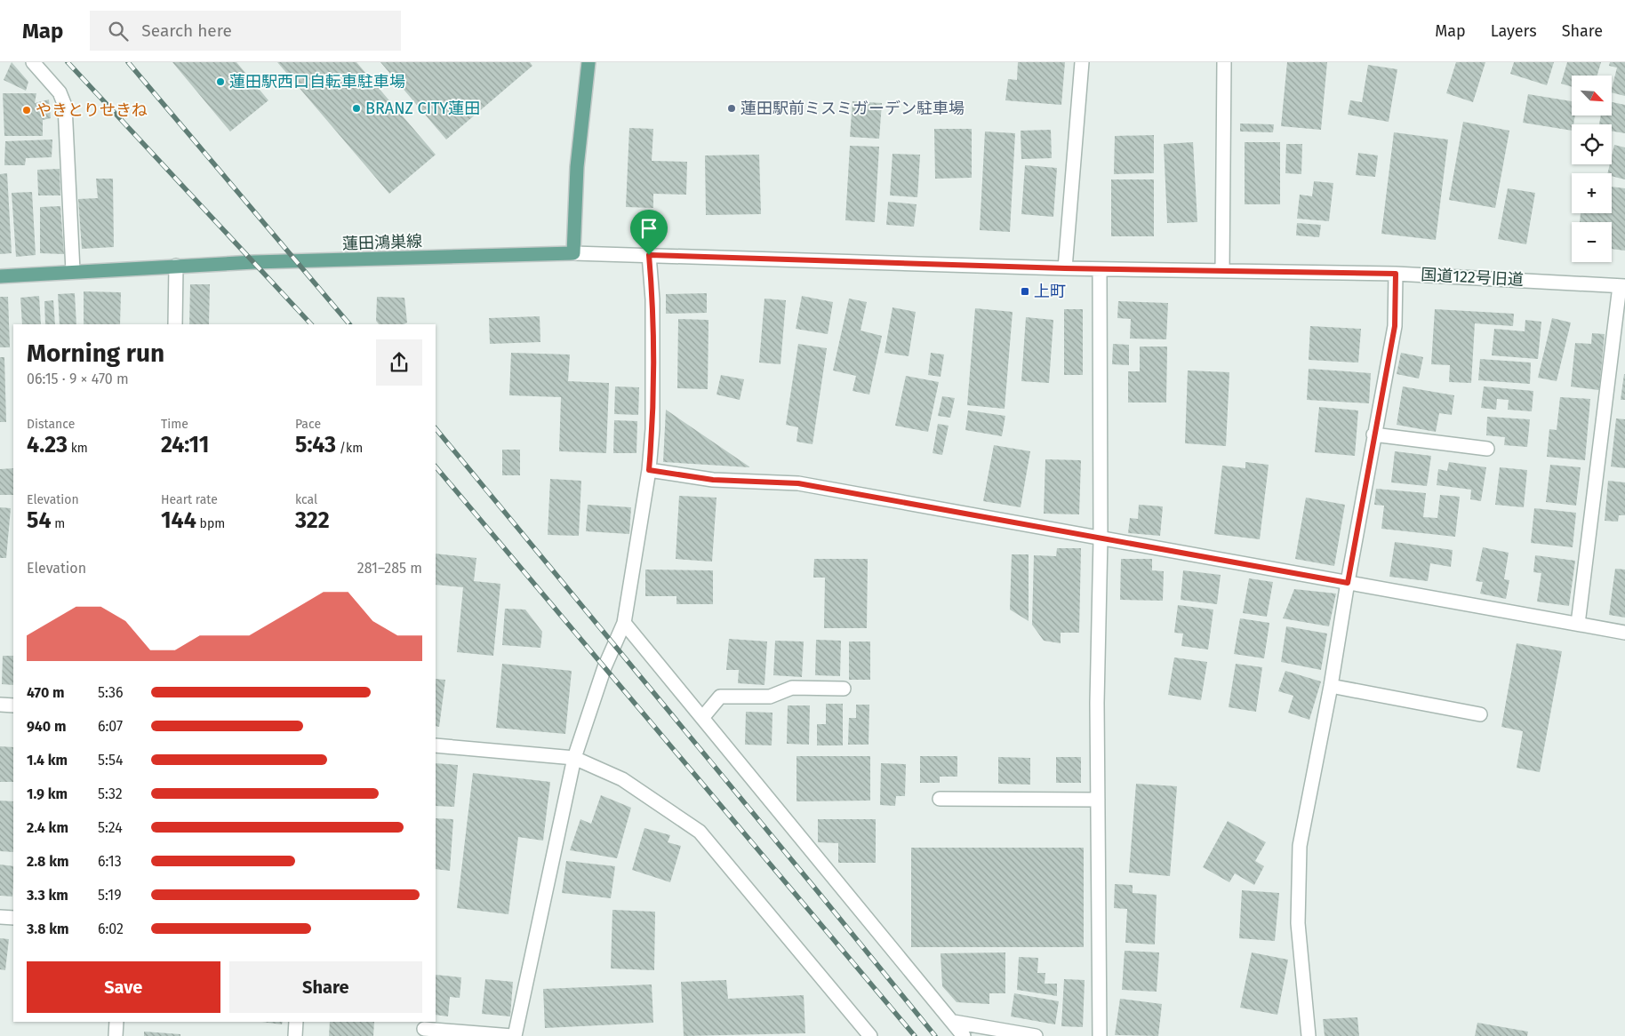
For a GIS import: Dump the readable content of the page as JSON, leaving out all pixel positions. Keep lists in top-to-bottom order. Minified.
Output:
{"streets":{"main road":["蓮田鴻巣線"],"street":["国道122号旧道"]},"crossings":[["蓮田鴻巣線","国道122号旧道"]],"places":{"other":["蓮田駅西口自転車駐車場","BRANZ CITY蓮田","蓮田駅前ミスミガーデン駐車場","やきとりせきね"],"transit":["上町"]},"north":"bottom right","page":{"header":"Map","search":"Search here","nav":["Map","Layers","Share"],"map_buttons":["+","−"],"heading":["Morning run","06:15 · 9 × 470 m"],"stats":[["Distance","4.23 km"],["Time","24:11"],["Pace","5:43 /km"],["Elevation","54 m"],["Heart rate","144 bpm"],["kcal","322"]],"chart":["Elevation","281–285 m"],"list":[{"name":"470 m","note":"5:36"},{"name":"940 m","note":"6:07"},{"name":"1.4 km","note":"5:54"},{"name":"1.9 km","note":"5:32"},{"name":"2.4 km","note":"5:24"},{"name":"2.8 km","note":"6:13"},{"name":"3.3 km","note":"5:19"},{"name":"3.8 km","note":"6:02"}],"buttons":["Save","Share"]}}
